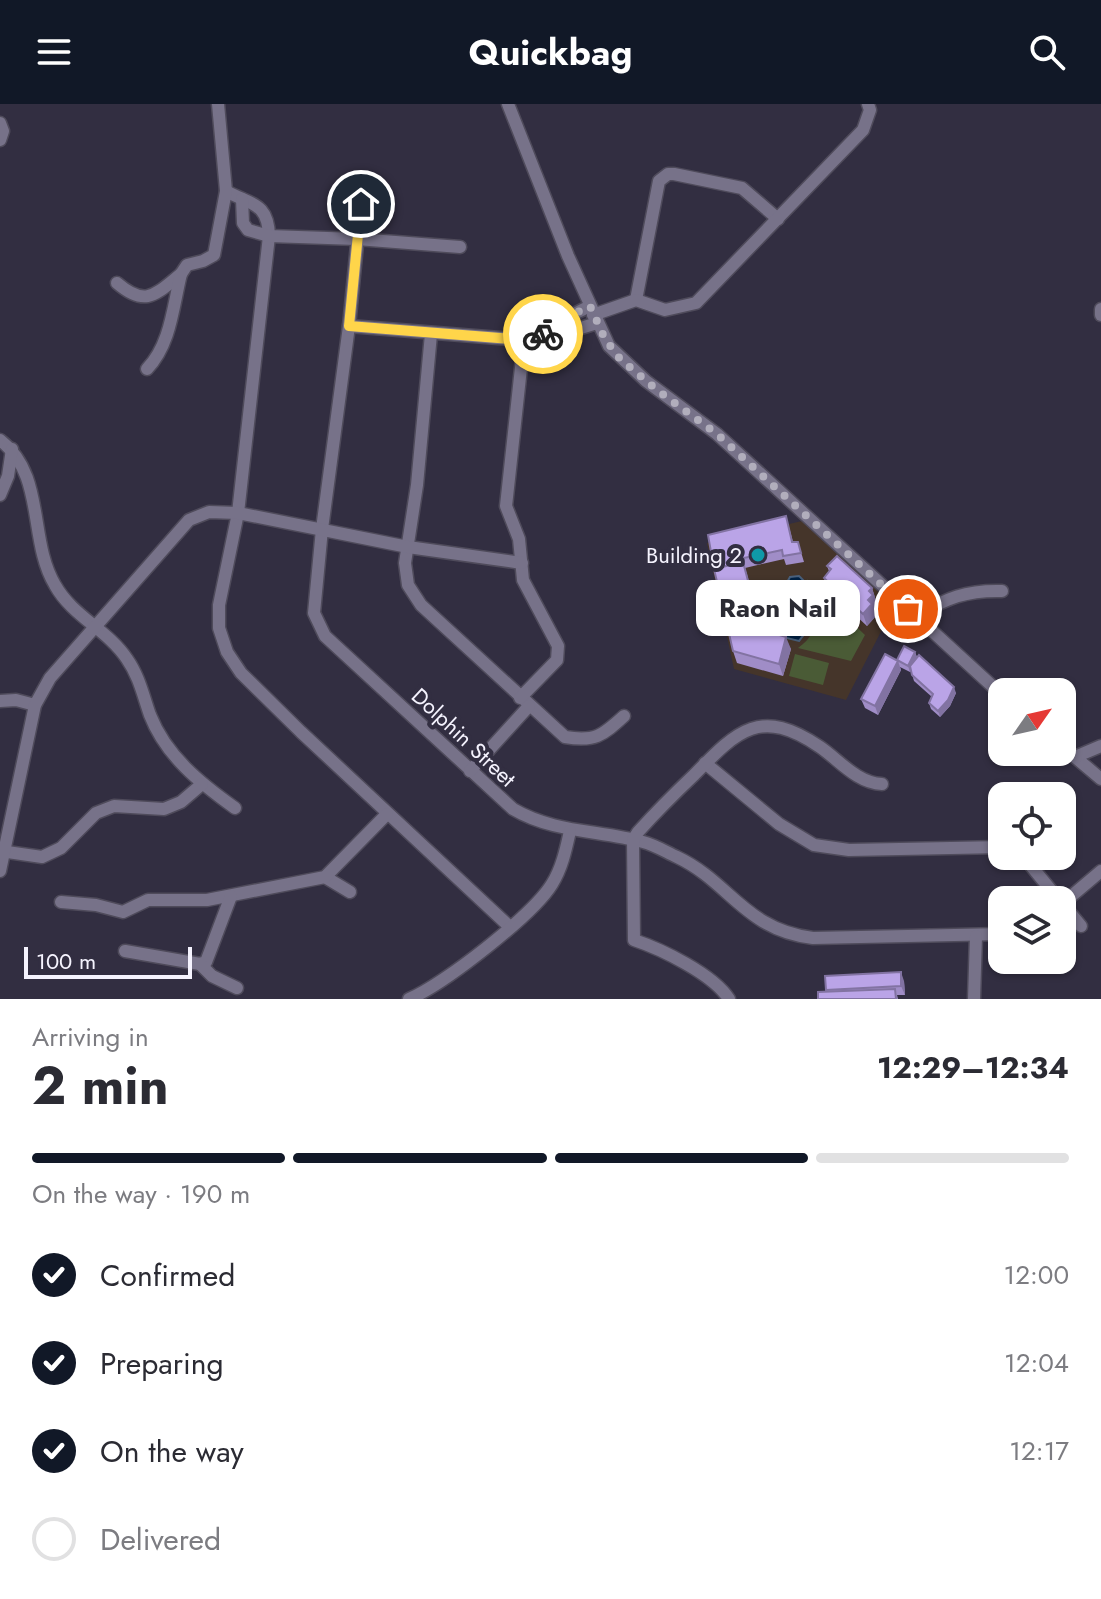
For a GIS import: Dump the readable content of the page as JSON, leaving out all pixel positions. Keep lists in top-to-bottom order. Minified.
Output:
{"streets":{"street":["Dolphin Street"]},"places":["Building 2","Raon Nail"],"scale_bar":"100 m","north":"top right","page":{"header":"Quickbag","bubble":"Raon Nail","scale":"100 m","heading":["2 min","Arriving in","12:29–12:34"],"bar":"On the way · 190 m","list":[["Confirmed","12:00"],["Preparing","12:04"],["On the way","12:17"],"Delivered"]}}
